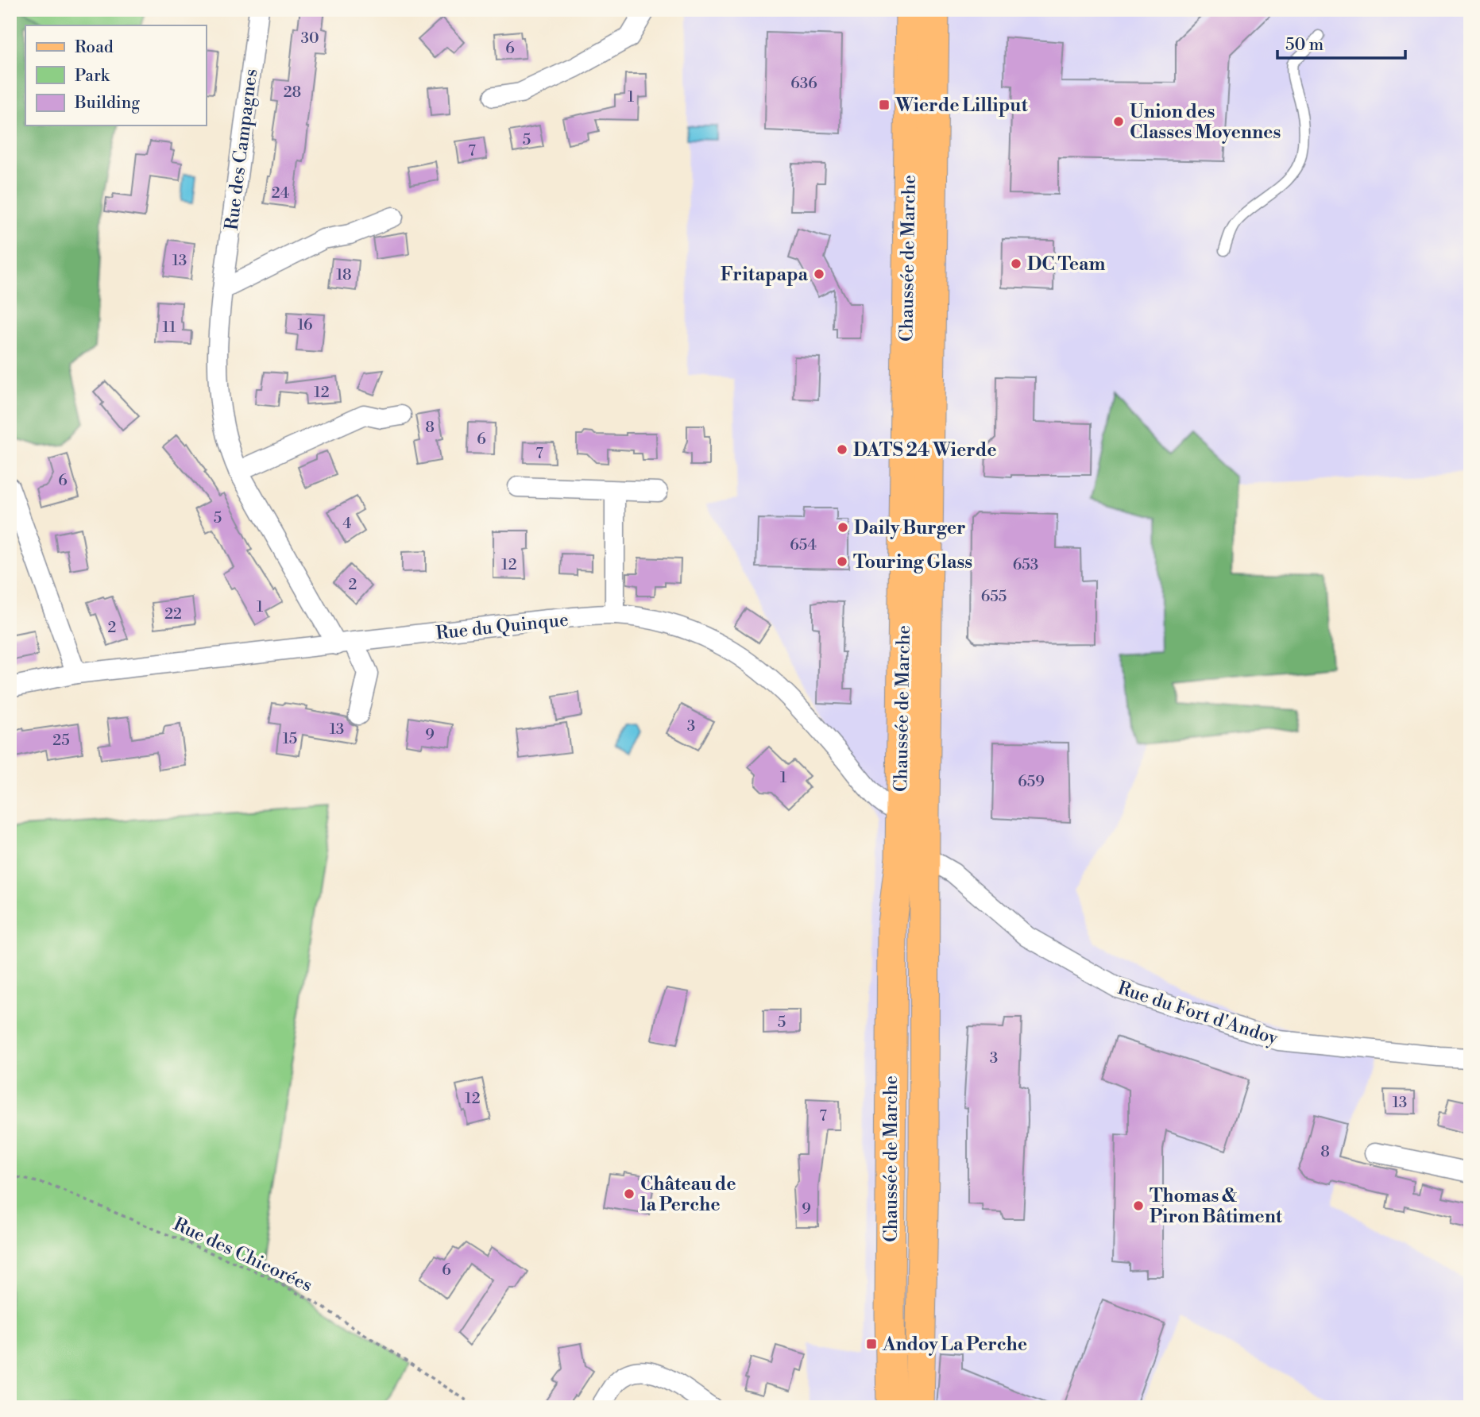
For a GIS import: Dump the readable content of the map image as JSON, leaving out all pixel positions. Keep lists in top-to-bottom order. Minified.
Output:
{"streets":{"main road":["Chaussée de Marche"],"street":["Rue des Campagnes","Rue du Quinque","Rue du Fort d'Andoy"],"path":["Rue des Chicorées"]},"crossings":[["Rue des Campagnes","Rue du Quinque"],["Chaussée de Marche","Rue du Quinque"],["Chaussée de Marche","Rue du Fort d'Andoy"]],"places":{"transit":["Wierde Lilliput","Andoy La Perche"],"other":["Union des Classes Moyennes","DC Team","Fritapapa","DATS 24 Wierde","Daily Burger","Touring Glass","Château de la Perche","Thomas & Piron Bâtiment"]},"house_numbers":["30","6","636","28","1","5","7","24","13","18","16","11","12","8","6","7","6","5","4","654","12","653","2","655","1","22","2","3","13","9","15","25","1","659","5","3","12","13","7","8","9","6"],"legend":["Road","Park","Building"],"scale_bar":"50 m"}
